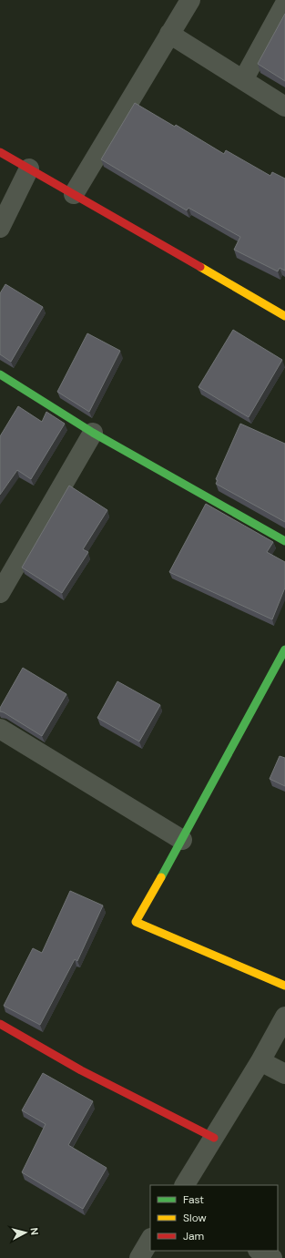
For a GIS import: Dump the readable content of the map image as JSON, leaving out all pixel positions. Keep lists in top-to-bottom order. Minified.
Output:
{"legend":["Fast","Slow","Jam"],"north":"right"}
